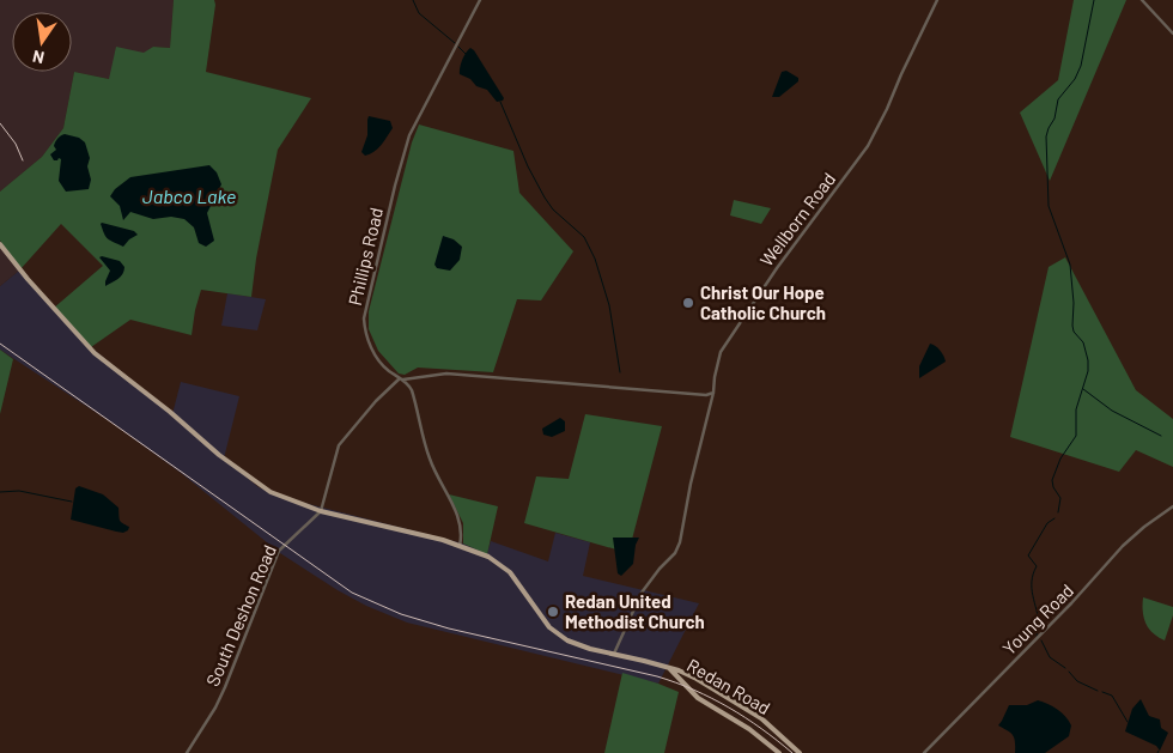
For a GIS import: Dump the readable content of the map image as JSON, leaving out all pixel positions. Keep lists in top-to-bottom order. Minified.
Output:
{"streets":{"main road":["Redan Road"],"street":["Wellborn Road","Phillips Road","South Deshon Road","Young Road"]},"crossings":[["Wellborn Road","Redan Road"],["Phillips Road","Redan Road"],["South Deshon Road","Redan Road"]],"water":["Jabco Lake"],"places":["Christ Our Hope Catholic Church","Redan United Methodist Church"],"north":"bottom"}
